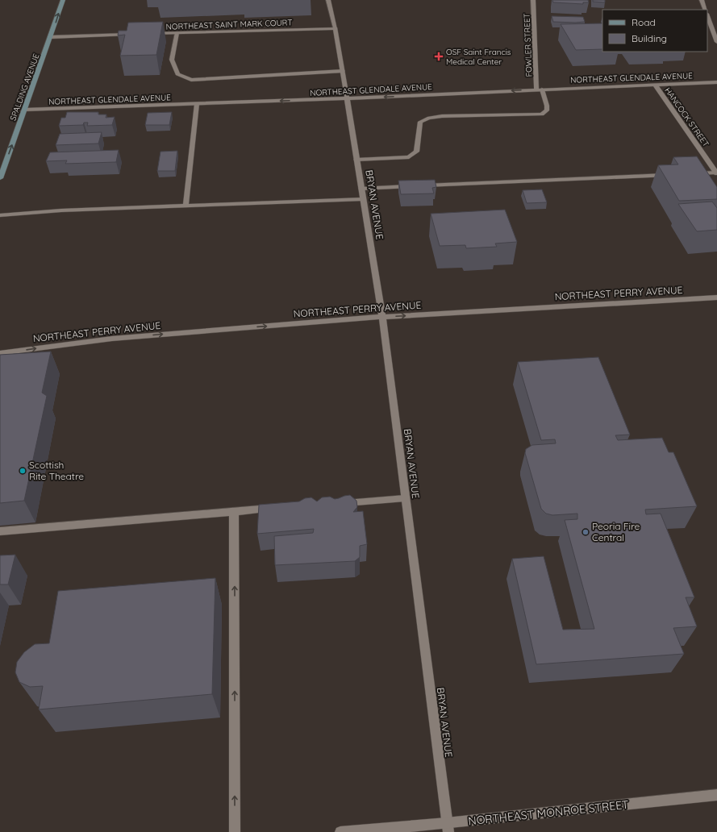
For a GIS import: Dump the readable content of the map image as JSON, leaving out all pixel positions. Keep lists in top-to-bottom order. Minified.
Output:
{"streets":{"main road":["SPALDING AVENUE"],"street":["NORTHEAST SAINT MARK COURT","FOWLER STREET","NORTHEAST GLENDALE AVENUE","HANCOCK STREET","BRYAN AVENUE","NORTHEAST PERRY AVENUE","NORTHEAST MONROE STREET"]},"crossings":[["FOWLER STREET","NORTHEAST GLENDALE AVENUE"],["FOWLER STREET","BRYAN AVENUE"],["NORTHEAST GLENDALE AVENUE","SPALDING AVENUE"],["NORTHEAST GLENDALE AVENUE","HANCOCK STREET"],["NORTHEAST GLENDALE AVENUE","BRYAN AVENUE"],["BRYAN AVENUE","NORTHEAST PERRY AVENUE"],["BRYAN AVENUE","NORTHEAST MONROE STREET"]],"one_way":["NORTHEAST GLENDALE AVENUE","SPALDING AVENUE","NORTHEAST PERRY AVENUE"],"places":{"health":["OSF Saint Francis Medical Center"],"other":["Scottish Rite Theatre","Peoria Fire Central"]},"legend":["Road","Building"]}
